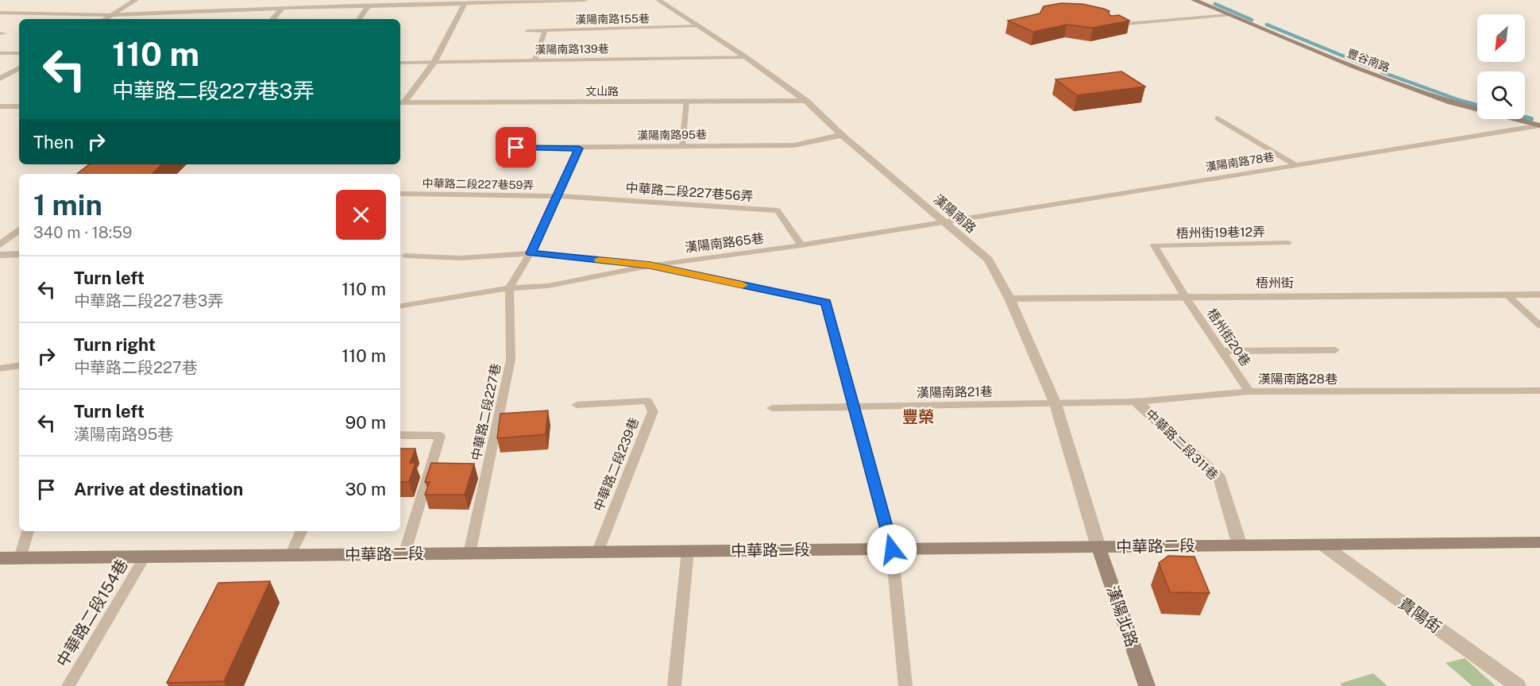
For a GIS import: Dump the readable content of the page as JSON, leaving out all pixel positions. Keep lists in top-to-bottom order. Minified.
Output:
{"streets":{"street":["豐谷南路","文山路","漢陽南路95巷","漢陽南路","梧州街","中華路二段311巷","中華路二段","貴陽街","漢陽北路"],"lane":["漢陽南路155巷","漢陽南路139巷","漢陽南路78巷","中華路二段227巷59弄","中華路二段227巷56弄","梧州街19巷12弄","漢陽南路65巷","梧州街20巷","漢陽南路28巷","漢陽南路21巷","中華路二段227巷","中華路二段239巷","中華路二段154巷"]},"crossings":[["漢陽南路155巷","漢陽南路"],["漢陽南路139巷","漢陽南路"],["豐谷南路","漢陽南路78巷"],["文山路","漢陽南路"],["漢陽南路95巷","漢陽南路"],["漢陽南路78巷","漢陽南路"],["漢陽南路78巷","漢陽南路65巷"],["中華路二段227巷59弄","中華路二段227巷56弄"],["中華路二段227巷56弄","漢陽南路65巷"],["漢陽南路","漢陽南路65巷"],["漢陽南路","梧州街"],["漢陽南路","漢陽南路28巷"],["漢陽南路","漢陽南路21巷"],["漢陽南路","中華路二段"],["漢陽南路","漢陽北路"],["梧州街19巷12弄","梧州街20巷"],["漢陽南路65巷","中華路二段227巷"],["梧州街","梧州街20巷"],["梧州街20巷","漢陽南路28巷"],["漢陽南路28巷","漢陽南路21巷"],["漢陽南路28巷","中華路二段311巷"],["中華路二段227巷","中華路二段"],["中華路二段311巷","中華路二段"],["中華路二段239巷","中華路二段"],["中華路二段","中華路二段154巷"],["中華路二段","貴陽街"],["中華路二段","漢陽北路"]],"districts":["豐榮"],"north":"bottom left","page":{"turn":["110 m","中華路二段227巷3弄"],"then":"Then","heading":["1 min","340 m · 18:59"],"list":[{"name":"Turn left","note":"中華路二段227巷3弄","value":"110 m"},{"name":"Turn right","note":"中華路二段227巷","value":"110 m"},{"name":"Turn left","note":"漢陽南路95巷","value":"90 m"},{"name":"Arrive at destination","value":"30 m"}]}}
